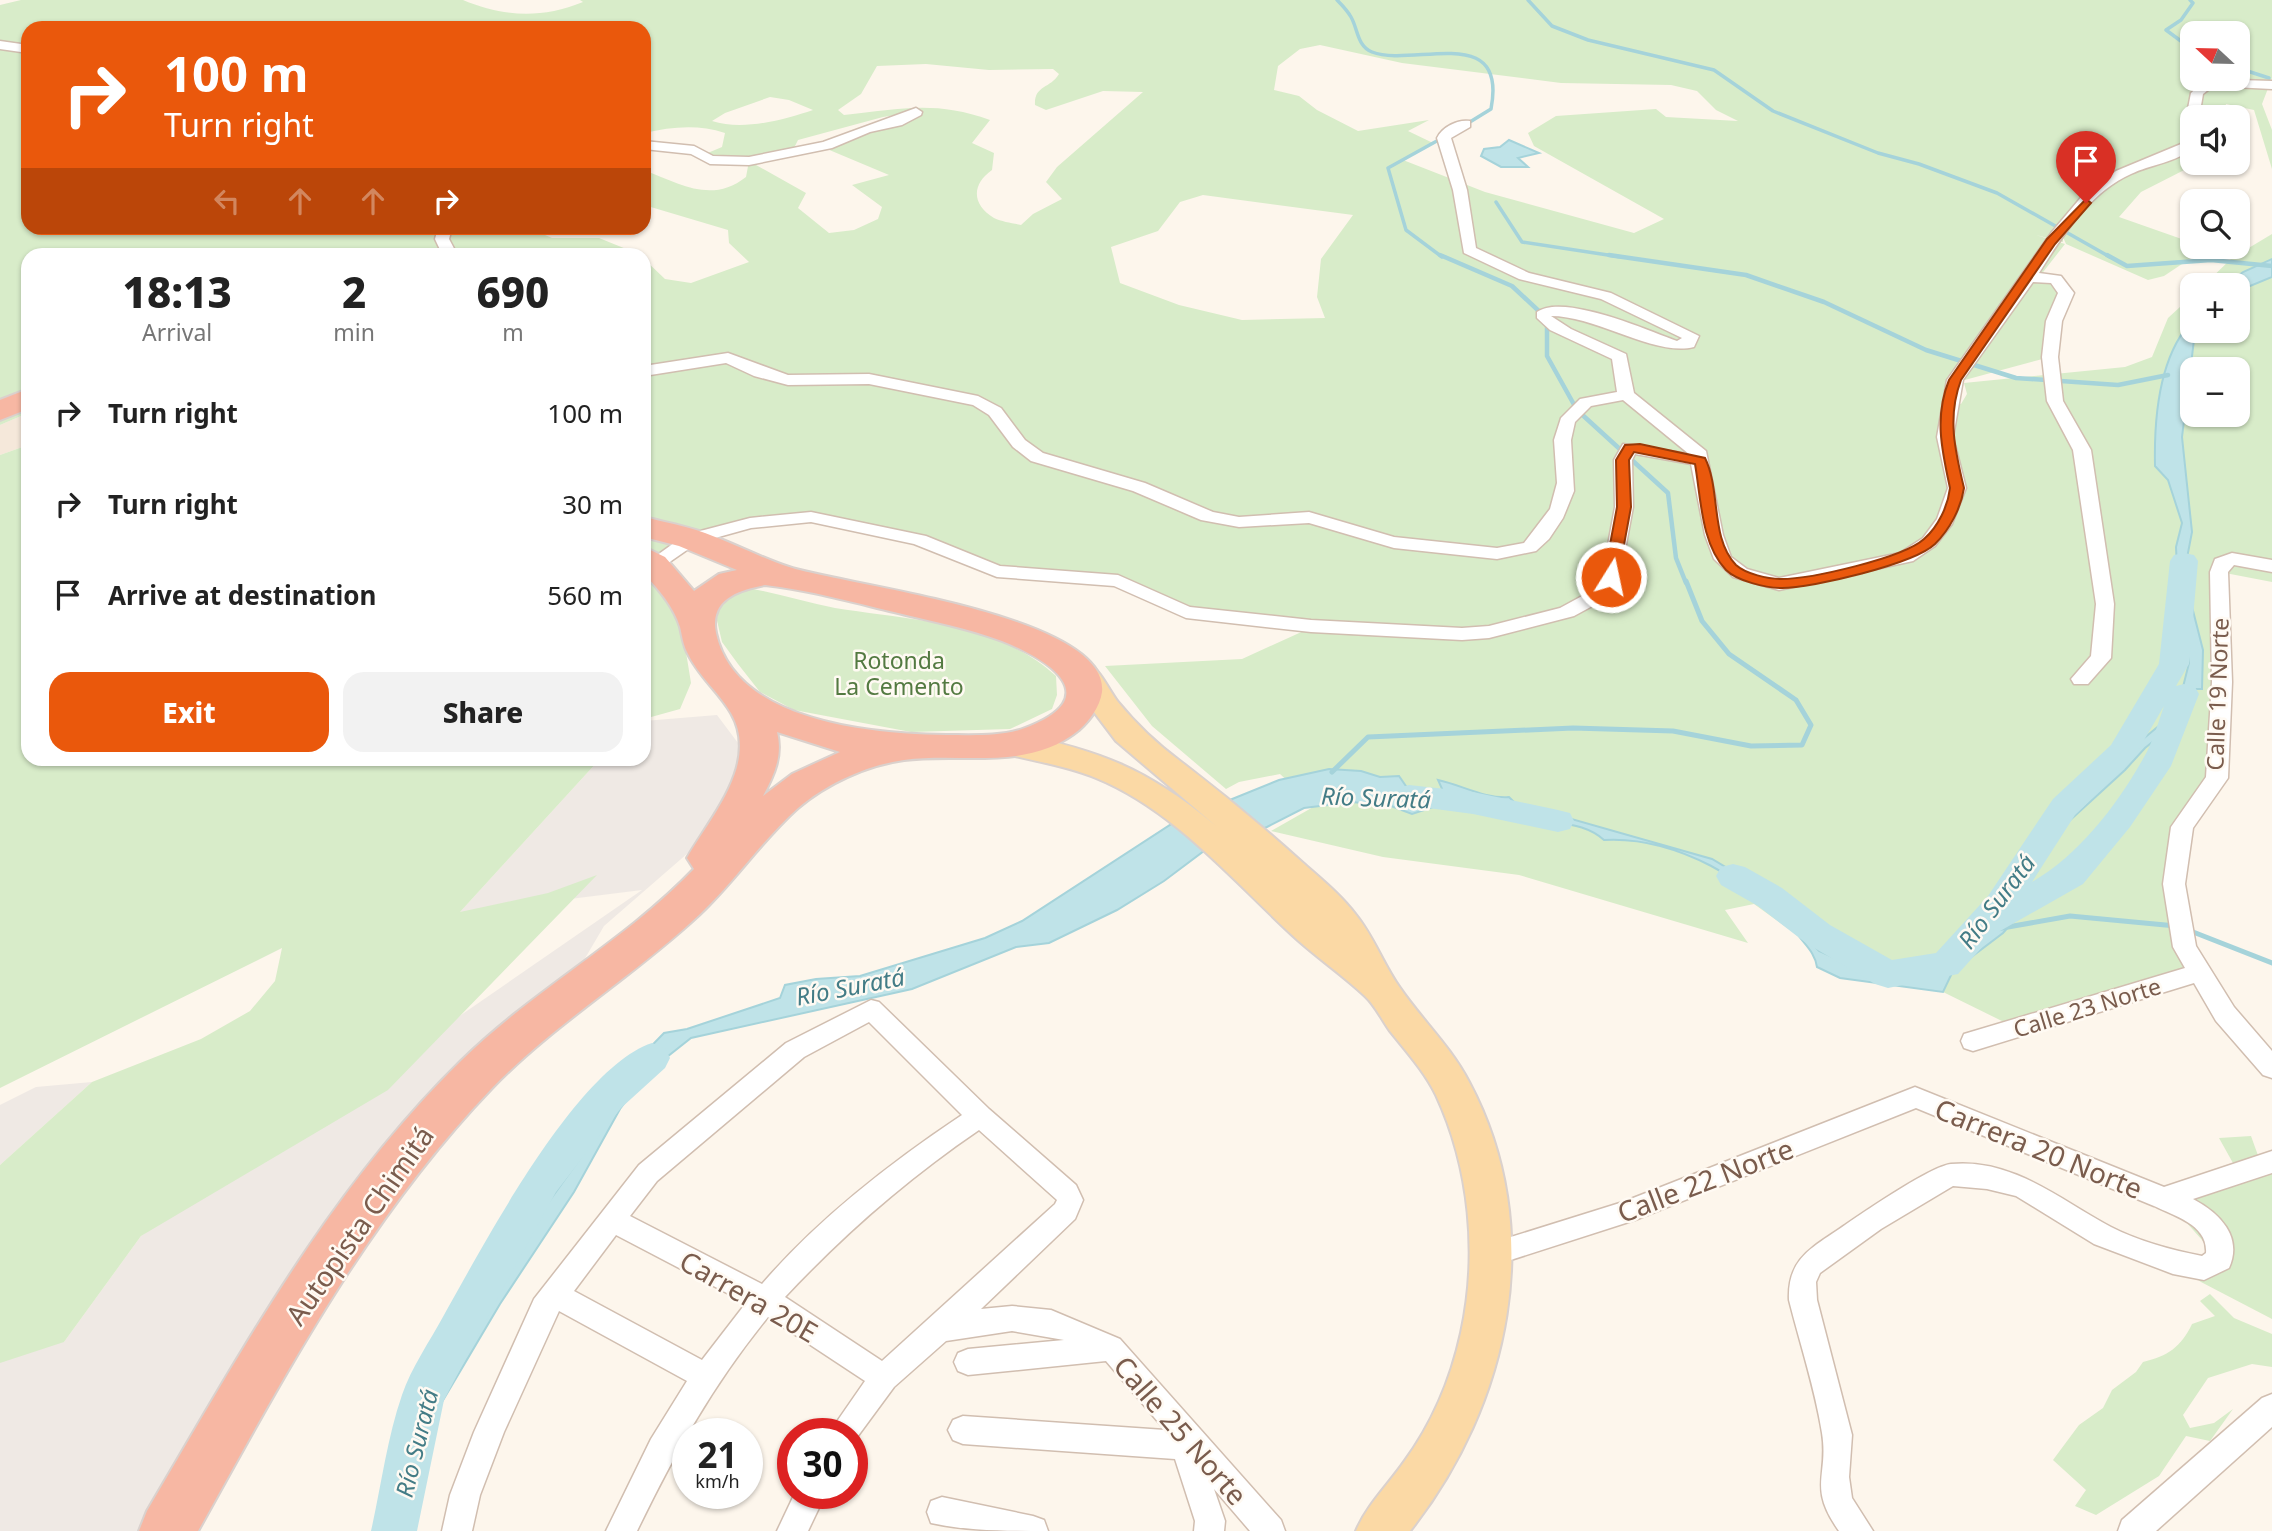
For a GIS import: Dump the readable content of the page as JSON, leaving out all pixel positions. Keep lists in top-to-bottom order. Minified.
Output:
{"streets":{"highway":["Autopista Chimitá"],"street":["Calle 19 Norte","Calle 23 Norte","Carrera 20 Norte","Calle 22 Norte","Carrera 20E","Calle 25 Norte"]},"crossings":[["Calle 19 Norte","Calle 23 Norte"],["Carrera 20 Norte","Calle 22 Norte"],["Carrera 20E","Calle 25 Norte"]],"water":["Río Suratá"],"parks":["Rotonda La Cemento"],"north":"left","page":{"map_buttons":["+","−"],"turn":["100 m","Turn right"],"eta":["18:13","Arrival","2","min","690","m"],"list":[{"name":"Turn right","value":"100 m"},{"name":"Turn right","value":"30 m"},{"name":"Arrive at destination","value":"560 m"}],"buttons":["Exit","Share"],"speed":"21 km/h","limit":"30"}}
